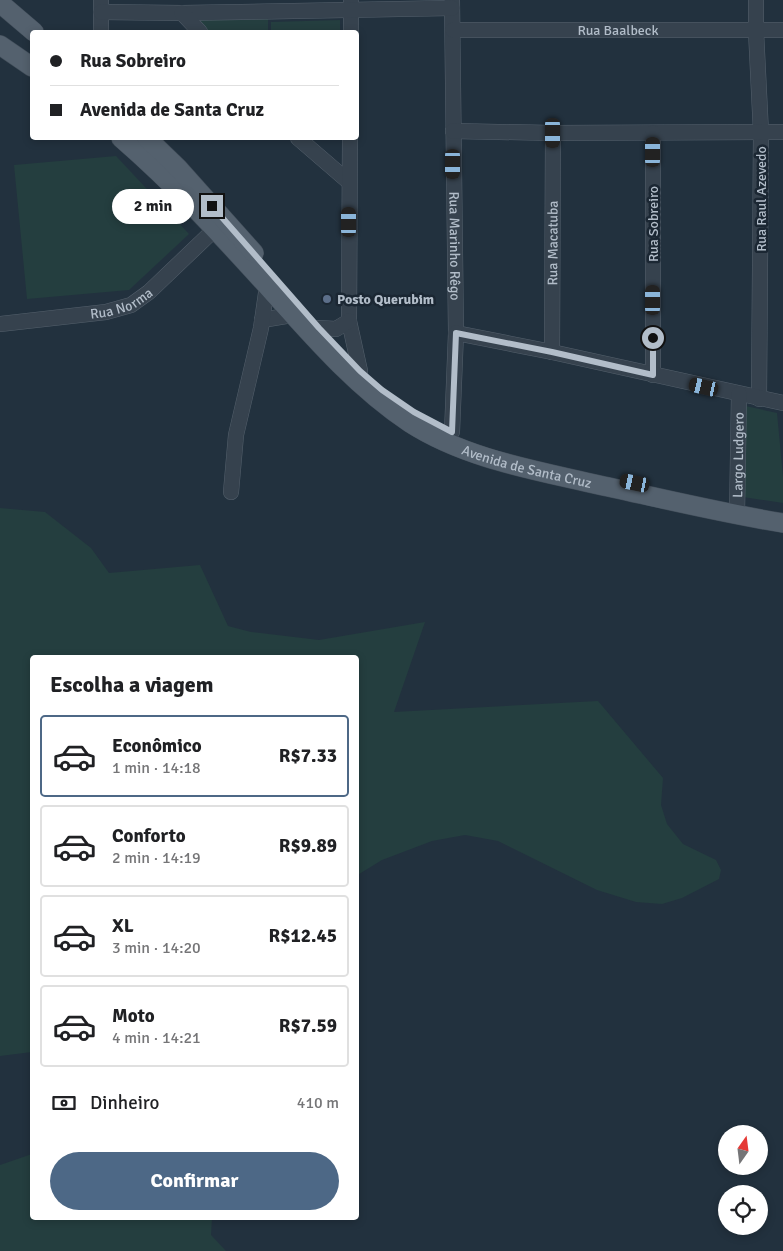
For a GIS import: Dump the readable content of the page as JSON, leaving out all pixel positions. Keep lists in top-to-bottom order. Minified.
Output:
{"streets":{"main road":["Avenida de Santa Cruz"],"street":["Rua Baalbeck","Rua Raul Azevedo","Rua Sobreiro","Rua Macatuba","Rua Marinho Rêgo","Rua Norma","Largo Ludgero"]},"crossings":[["Rua Baalbeck","Rua Raul Azevedo"],["Rua Baalbeck","Rua Marinho Rêgo"],["Rua Marinho Rêgo","Avenida de Santa Cruz"],["Rua Norma","Avenida de Santa Cruz"],["Largo Ludgero","Avenida de Santa Cruz"]],"places":["Posto Querubim"],"north":"top","page":{"banner":["Rua Sobreiro","Avenida de Santa Cruz"],"bubble":"2 min","heading":"Escolha a viagem","list":[{"name":"Econômico","note":"1 min · 14:18","value":"R$7.33"},{"name":"Conforto","note":"2 min · 14:19","value":"R$9.89"},{"name":"XL","note":"3 min · 14:20","value":"R$12.45"},{"name":"Moto","note":"4 min · 14:21","value":"R$7.59"}],"pay":["Dinheiro","410 m"],"buttons":"Confirmar"}}
